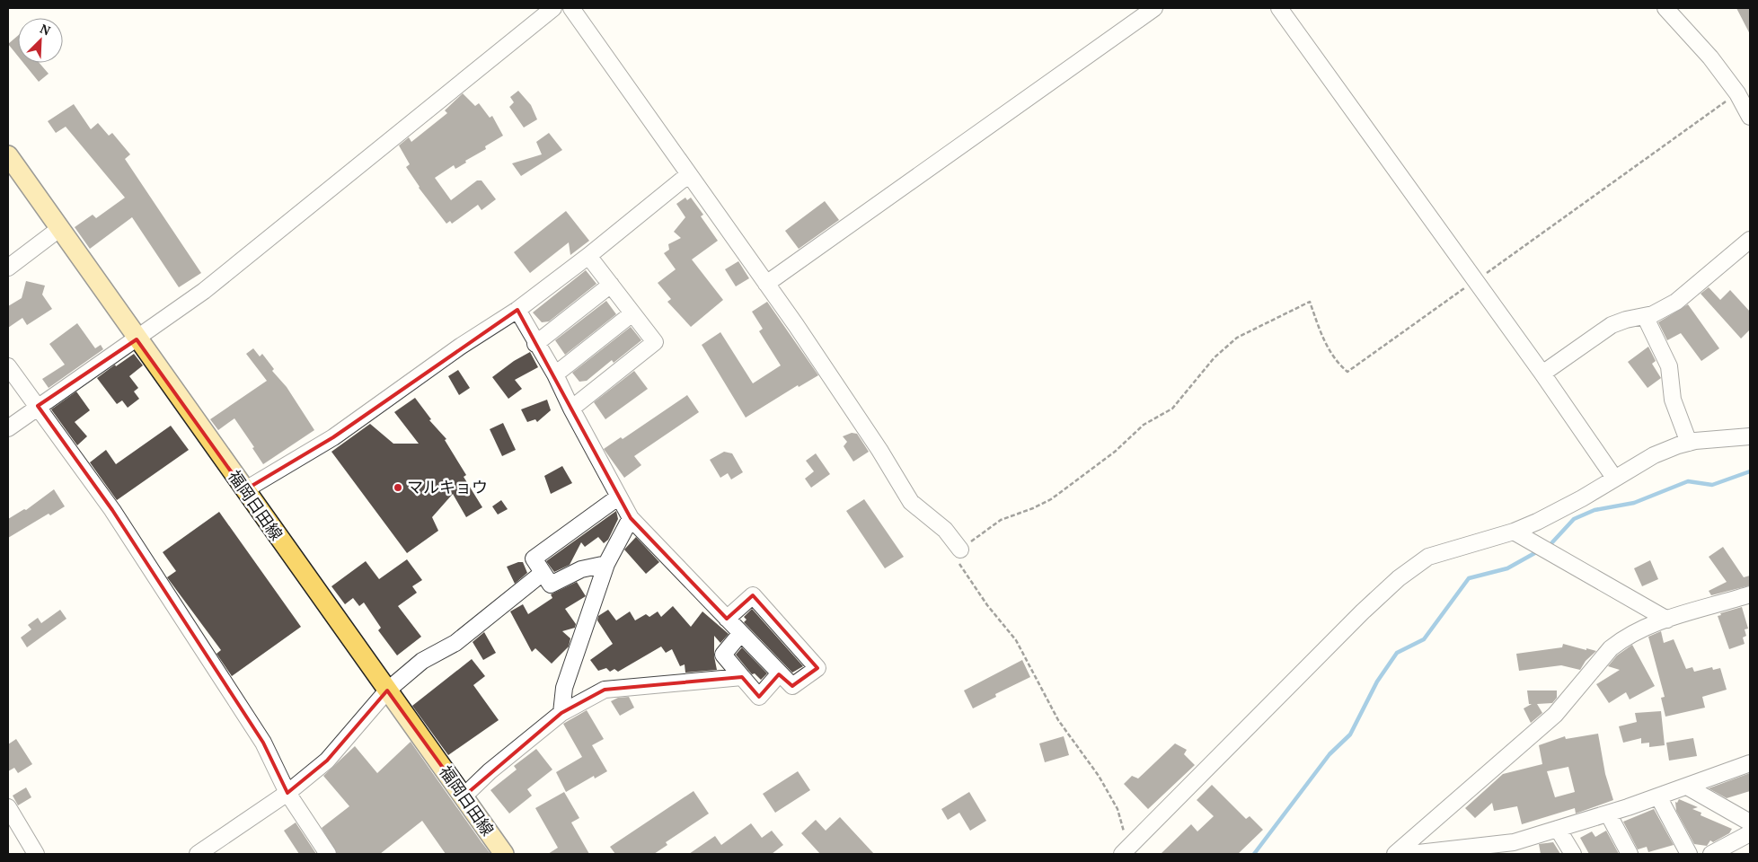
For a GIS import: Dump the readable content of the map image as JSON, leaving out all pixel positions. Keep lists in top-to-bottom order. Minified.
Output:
{"streets":{"main road":["福岡日田線"]},"places":["マルキョウ"],"north":"top right"}
